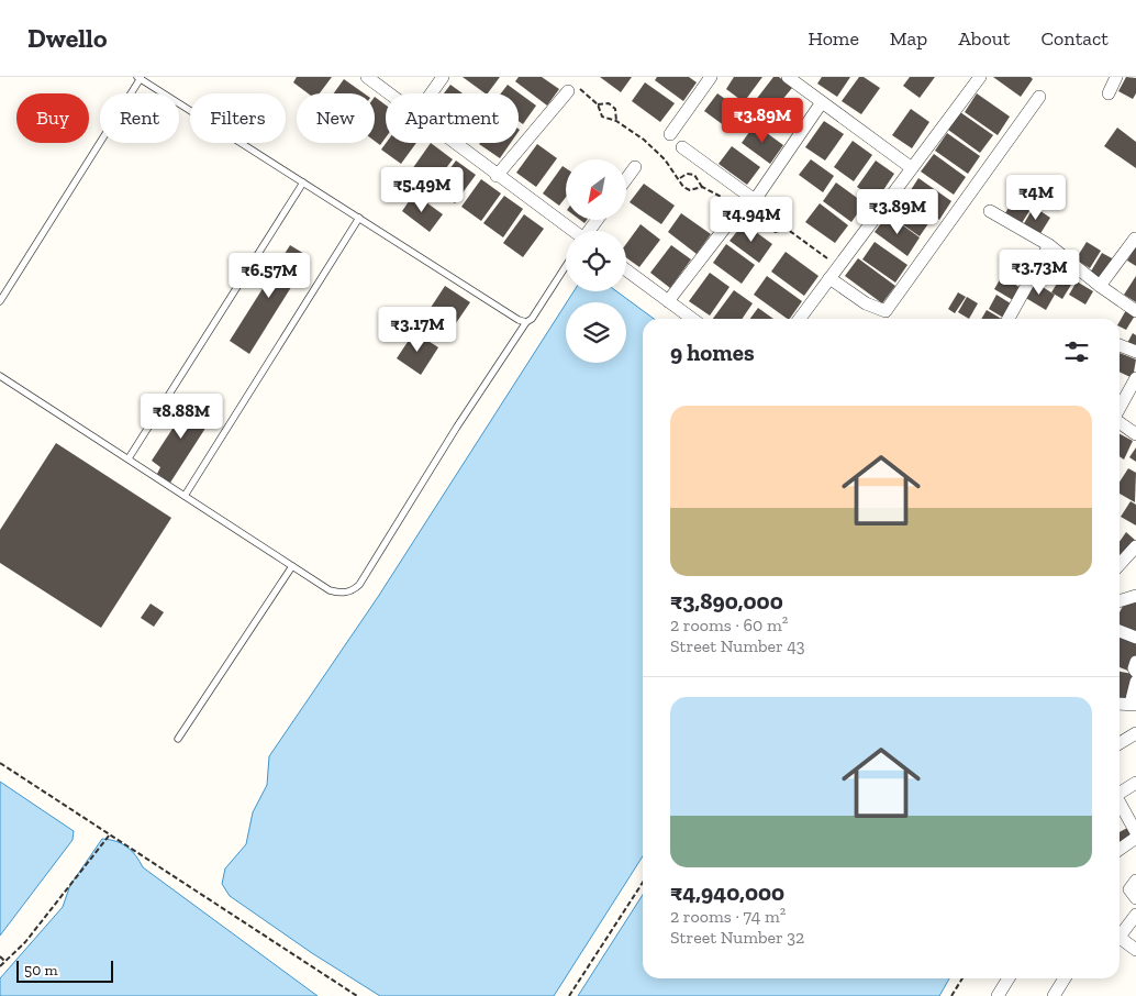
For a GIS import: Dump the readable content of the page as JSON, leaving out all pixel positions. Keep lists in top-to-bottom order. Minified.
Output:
{"scale_bar":"50 m","north":"bottom left","page":{"header":"Dwello","nav":["Home","Map","About","Contact"],"chip":["Buy","Rent","Filters","New","Apartment"],"price":["₹3.89M","₹5.49M","₹4M","₹3.89M","₹4.94M","₹3.73M","₹6.57M","₹3.17M","₹8.88M"],"heading":"9 homes","list":[{"name":"₹3,890,000","note":"2 rooms · 60 m² · Street Number 43"},{"name":"₹4,940,000","note":"2 rooms · 74 m² · Street Number 32"}],"scale":"50 m"}}
